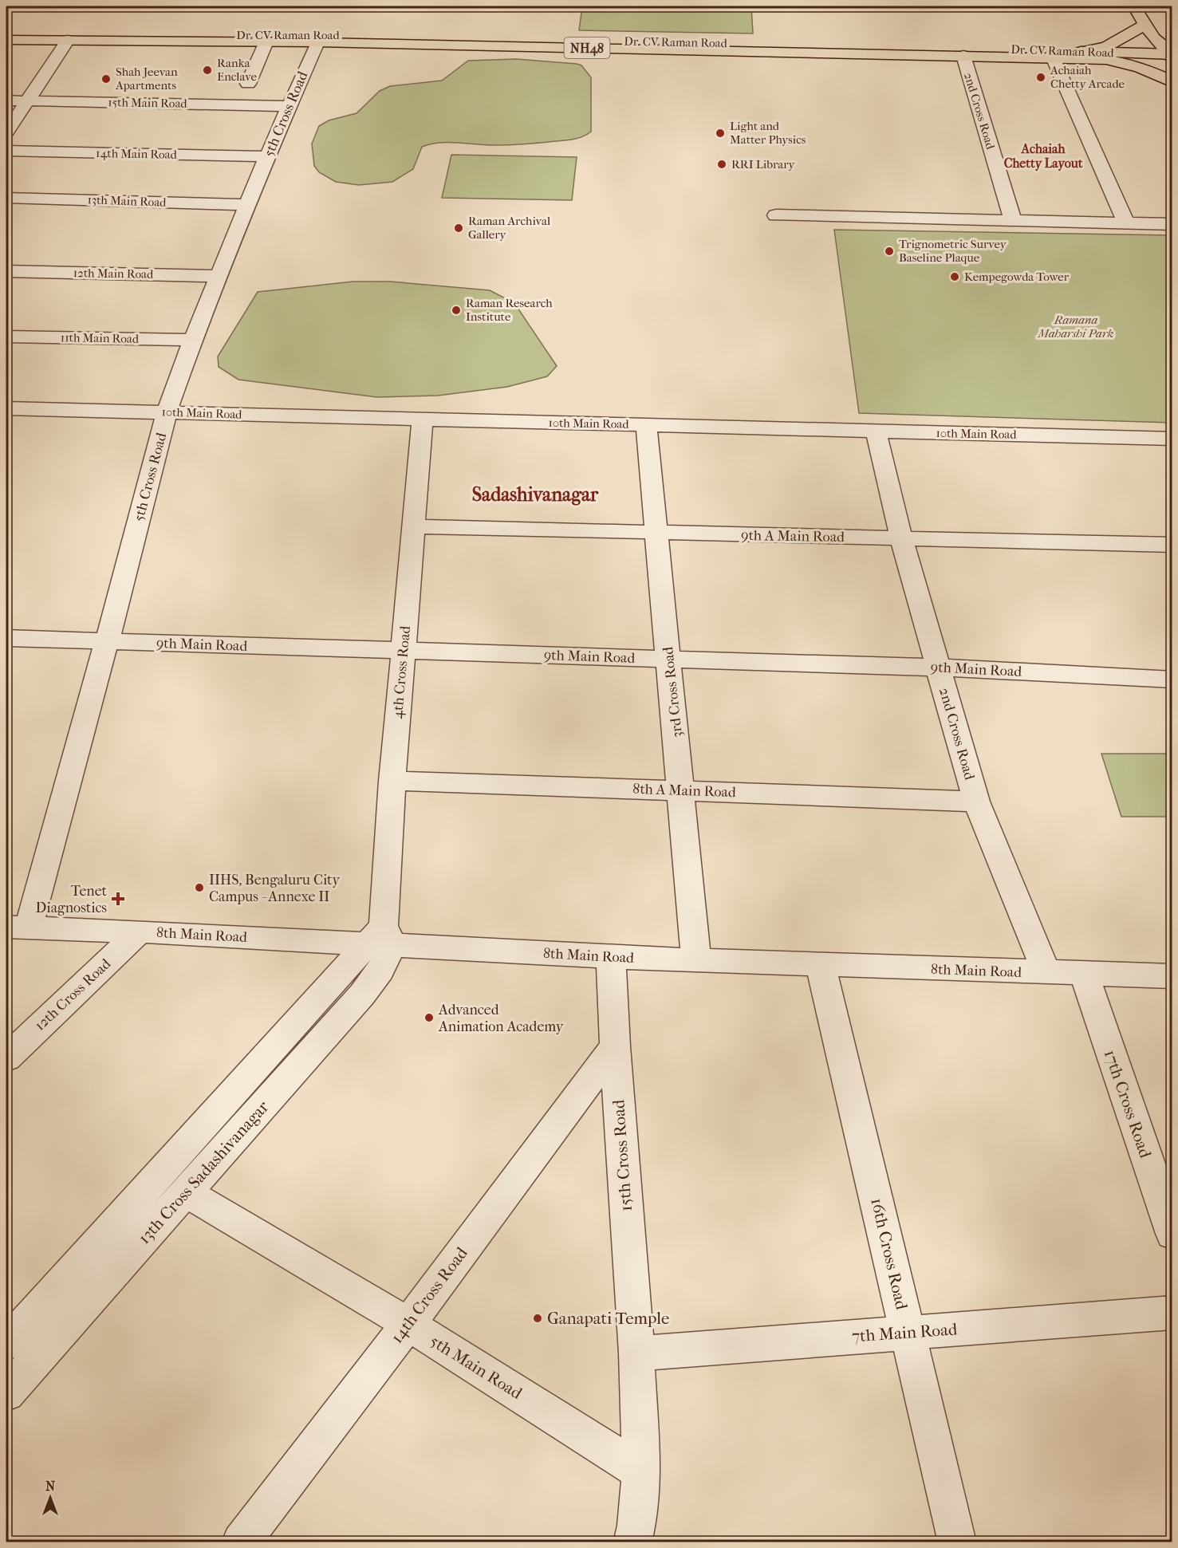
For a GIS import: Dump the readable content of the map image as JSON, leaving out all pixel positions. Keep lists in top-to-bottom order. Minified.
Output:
{"streets":{"main road":["Dr. CV Raman Road","NH48"],"street":["15th Main Road","2nd Cross Road","5th Cross Road","14th Main Road","13th Main Road","12th Main Road","11th Main Road","10th Main Road","9th A Main Road","9th Main Road","4th Cross Road","3rd Cross Road","8th A Main Road","8th Main Road","12th Cross Road","17th Cross Road","15th Cross Road","13th Cross Sadashivanagar","16th Cross Road","14th Cross Road","7th Main Road","5th Main Road"]},"crossings":[["Dr. CV Raman Road","NH48"],["Dr. CV Raman Road","2nd Cross Road"],["Dr. CV Raman Road","5th Cross Road"],["15th Main Road","5th Cross Road"],["2nd Cross Road","10th Main Road"],["2nd Cross Road","9th A Main Road"],["2nd Cross Road","9th Main Road"],["2nd Cross Road","8th A Main Road"],["2nd Cross Road","8th Main Road"],["5th Cross Road","14th Main Road"],["5th Cross Road","13th Main Road"],["5th Cross Road","12th Main Road"],["5th Cross Road","11th Main Road"],["5th Cross Road","10th Main Road"],["5th Cross Road","9th Main Road"],["5th Cross Road","8th Main Road"],["10th Main Road","4th Cross Road"],["10th Main Road","3rd Cross Road"],["9th A Main Road","4th Cross Road"],["9th A Main Road","3rd Cross Road"],["9th Main Road","4th Cross Road"],["9th Main Road","3rd Cross Road"],["4th Cross Road","8th A Main Road"],["4th Cross Road","8th Main Road"],["4th Cross Road","13th Cross Sadashivanagar"],["3rd Cross Road","8th A Main Road"],["3rd Cross Road","8th Main Road"],["8th Main Road","12th Cross Road"],["8th Main Road","17th Cross Road"],["8th Main Road","15th Cross Road"],["8th Main Road","13th Cross Sadashivanagar"],["8th Main Road","16th Cross Road"],["15th Cross Road","14th Cross Road"],["15th Cross Road","7th Main Road"],["15th Cross Road","5th Main Road"],["13th Cross Sadashivanagar","5th Main Road"],["16th Cross Road","7th Main Road"],["14th Cross Road","5th Main Road"]],"districts":["Achaiah Chetty Layout","Sadashivanagar"],"parks":["Ramana Maharshi Park"],"places":{"other":["Ranka Enclave","Achaiah Chetty Arcade","Shah Jeevan Apartments","Light and Matter Physics","RRI Library","Raman Archival Gallery","Trignometric Survey Baseline Plaque","Kempegowda Tower","Raman Research Institute","IIHS, Bengaluru City Campus - Annexe II","Advanced Animation Academy","Ganapati Temple"],"health":["Tenet Diagnostics"]},"north":"top"}
